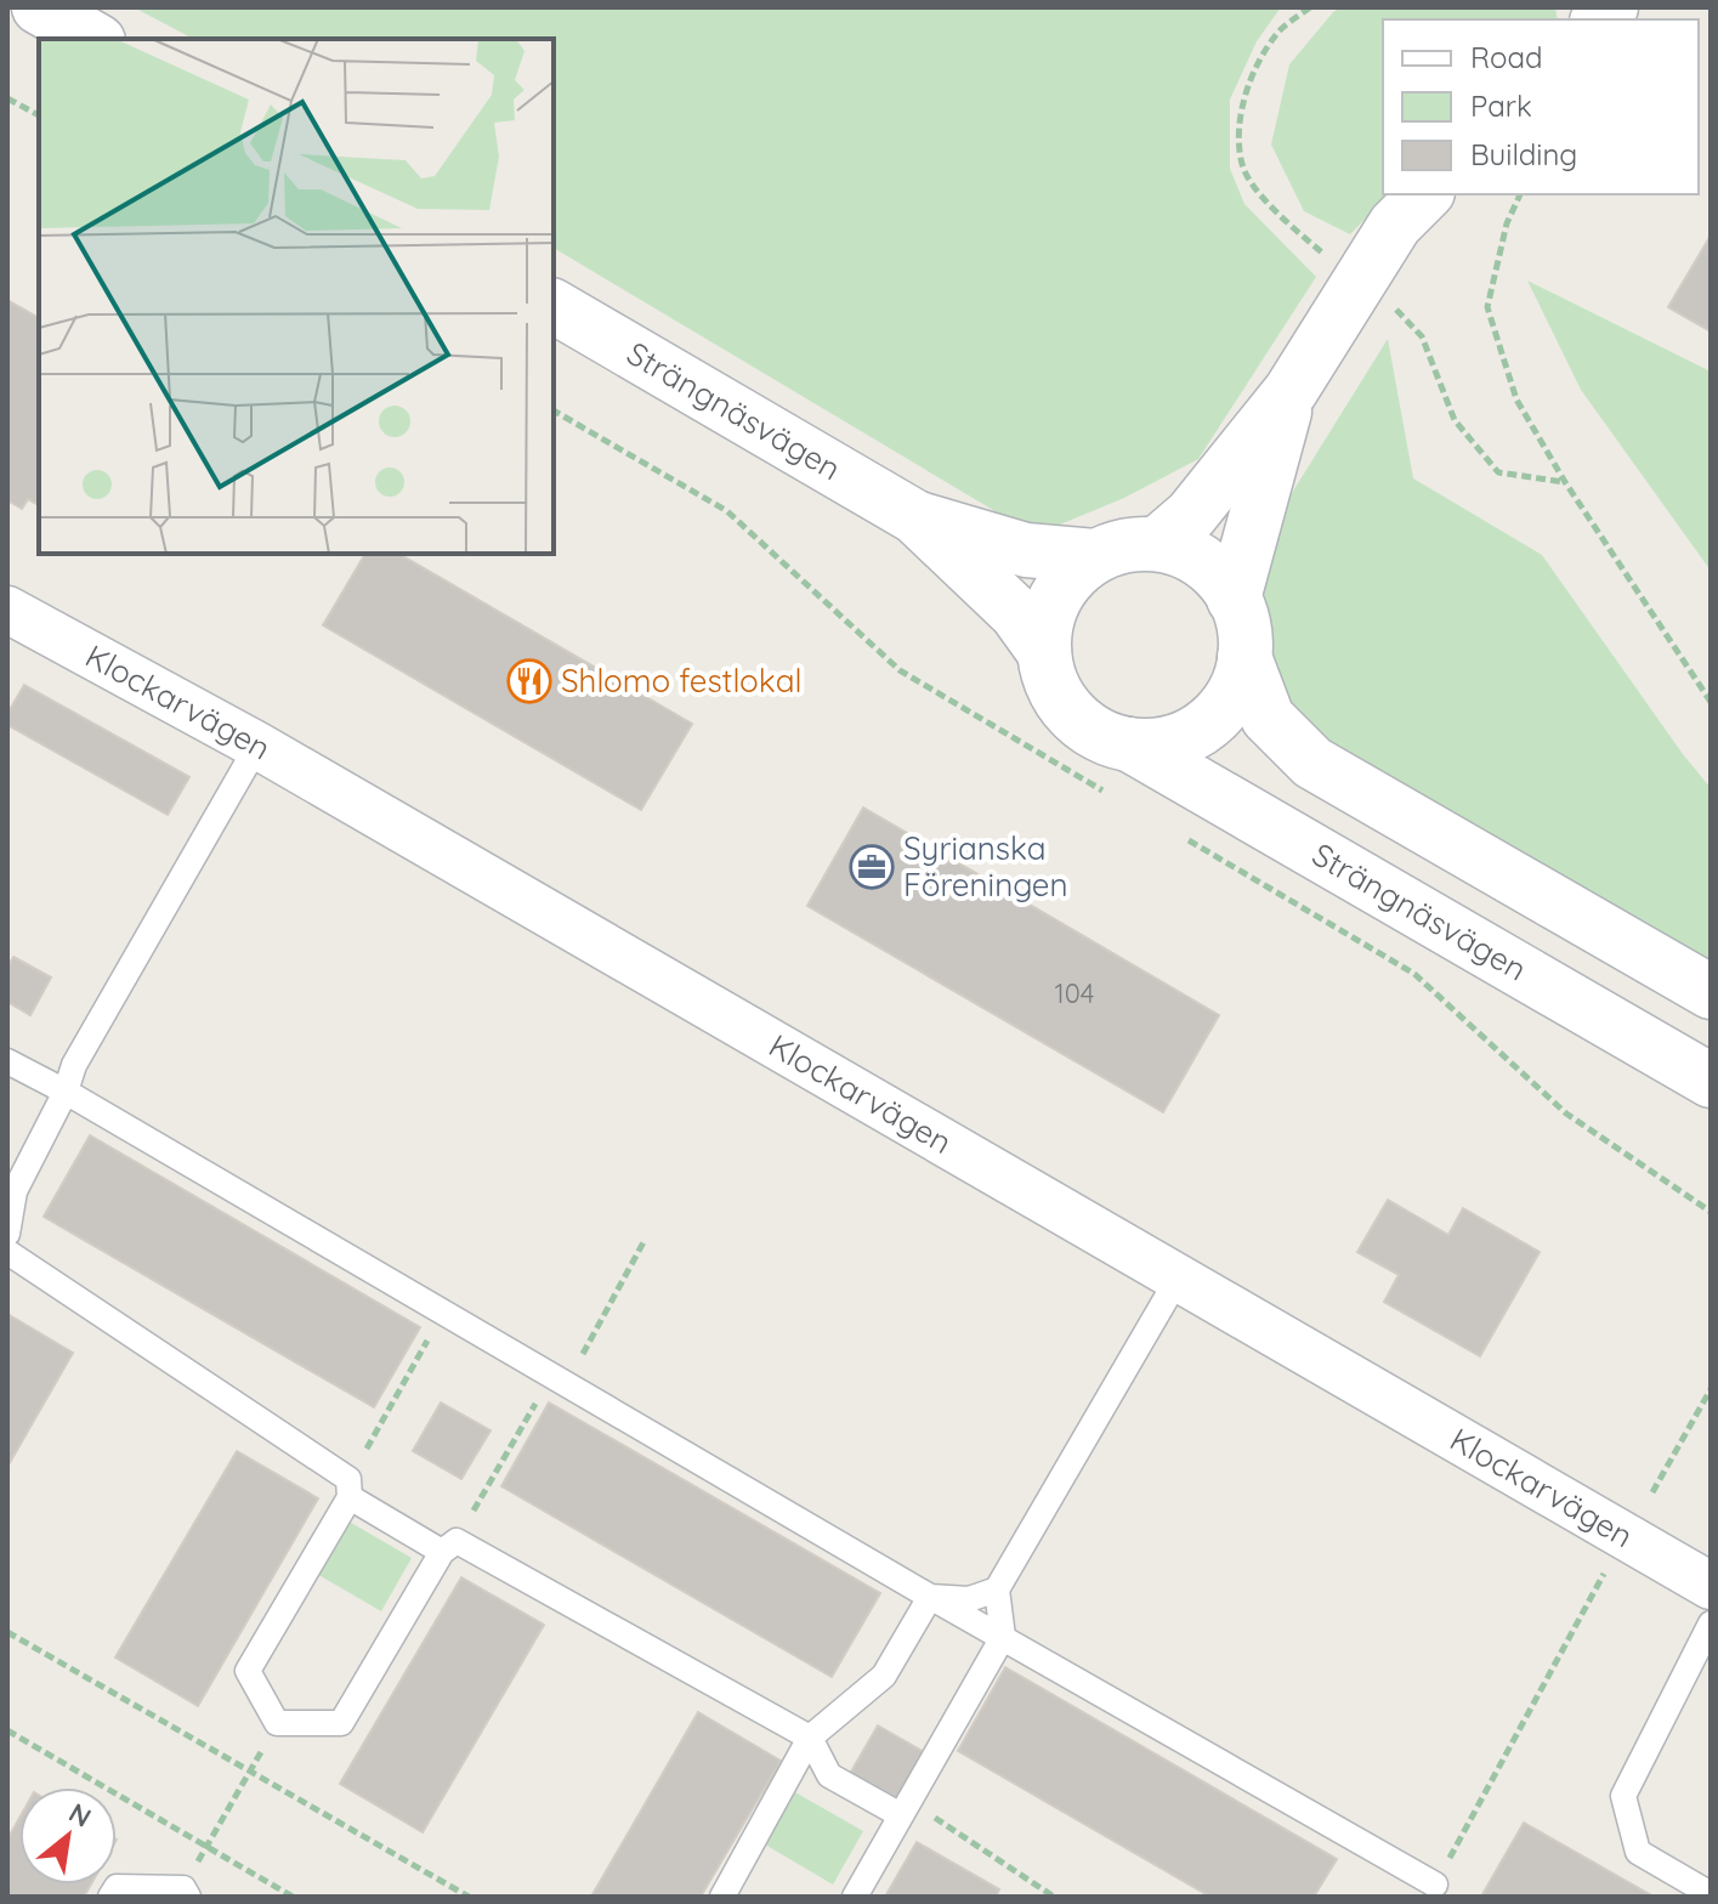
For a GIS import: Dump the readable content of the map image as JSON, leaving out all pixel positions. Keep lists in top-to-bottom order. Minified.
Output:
{"streets":{"main road":["Strängnäsvägen"],"street":["Klockarvägen"]},"places":{"restaurant":["Shlomo festlokal"],"office":["Syrianska Föreningen"]},"house_numbers":["104"],"legend":["Road","Park","Building"],"north":"top right"}
